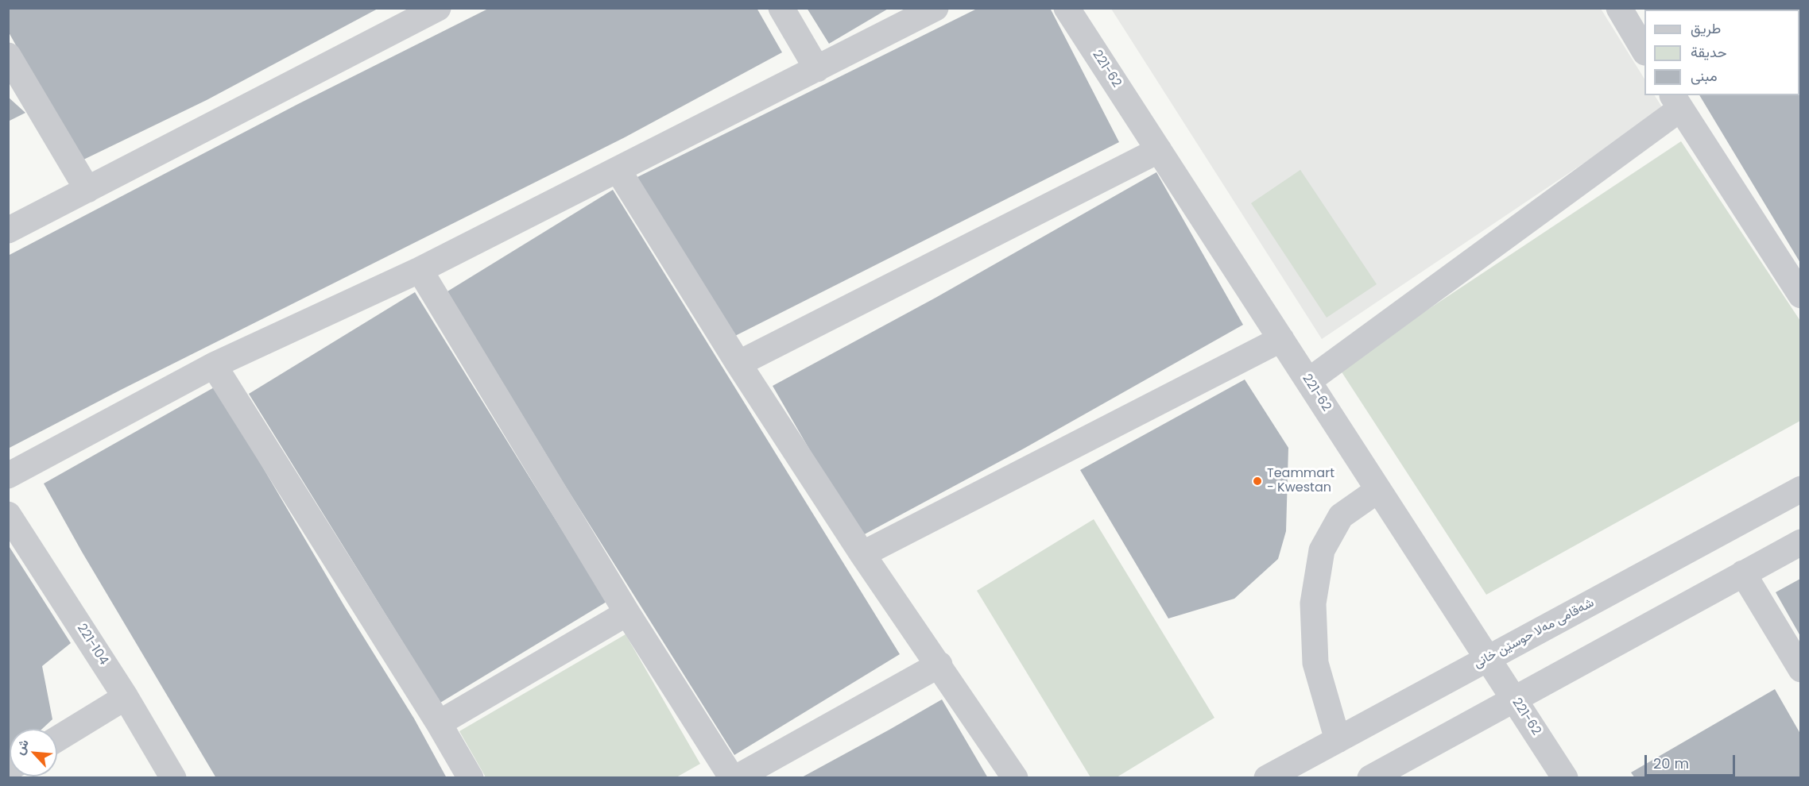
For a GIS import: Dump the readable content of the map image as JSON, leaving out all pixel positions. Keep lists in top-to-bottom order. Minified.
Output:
{"streets":{"street":["221-62","شەقامی مەلا حوسێن خانی","221-104"]},"crossings":[["221-62","شەقامی مەلا حوسێن خانی"]],"places":["Teammart - Kwestan"],"legend":["طريق","حديقة","مبنى"],"scale_bar":"20 m","north":"top left"}
